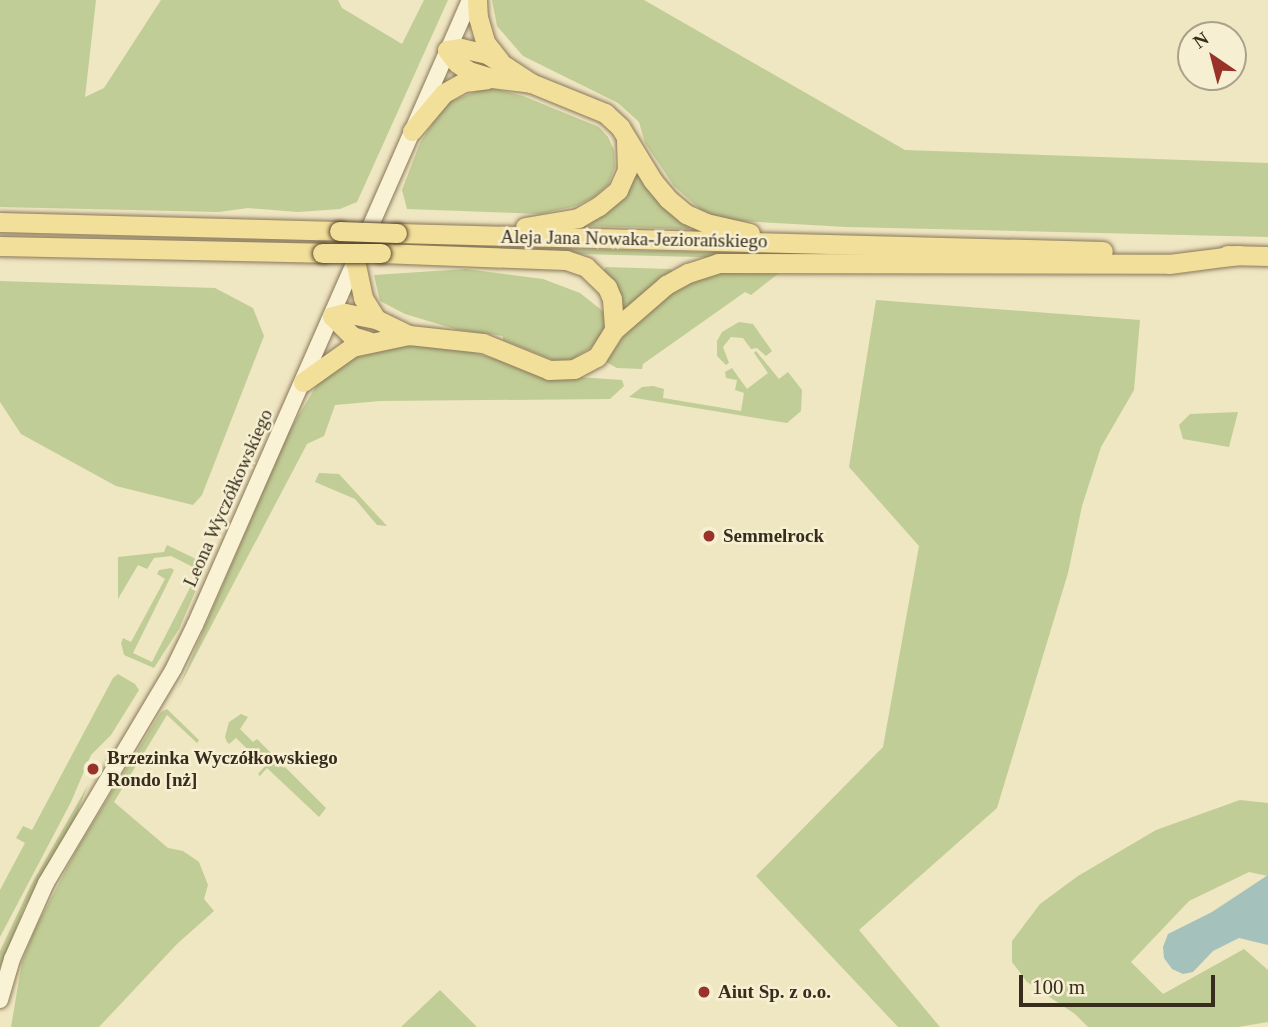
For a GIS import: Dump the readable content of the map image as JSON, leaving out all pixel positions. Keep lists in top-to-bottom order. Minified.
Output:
{"streets":{"main road":["Aleja Jana Nowaka-Jeziorańskiego"],"street":["Leona Wyczółkowskiego"]},"places":["Semmelrock","Brzezinka Wyczółkowskiego Rondo [nż]","Aiut Sp. z o.o."],"scale_bar":"100 m","north":"top left"}
